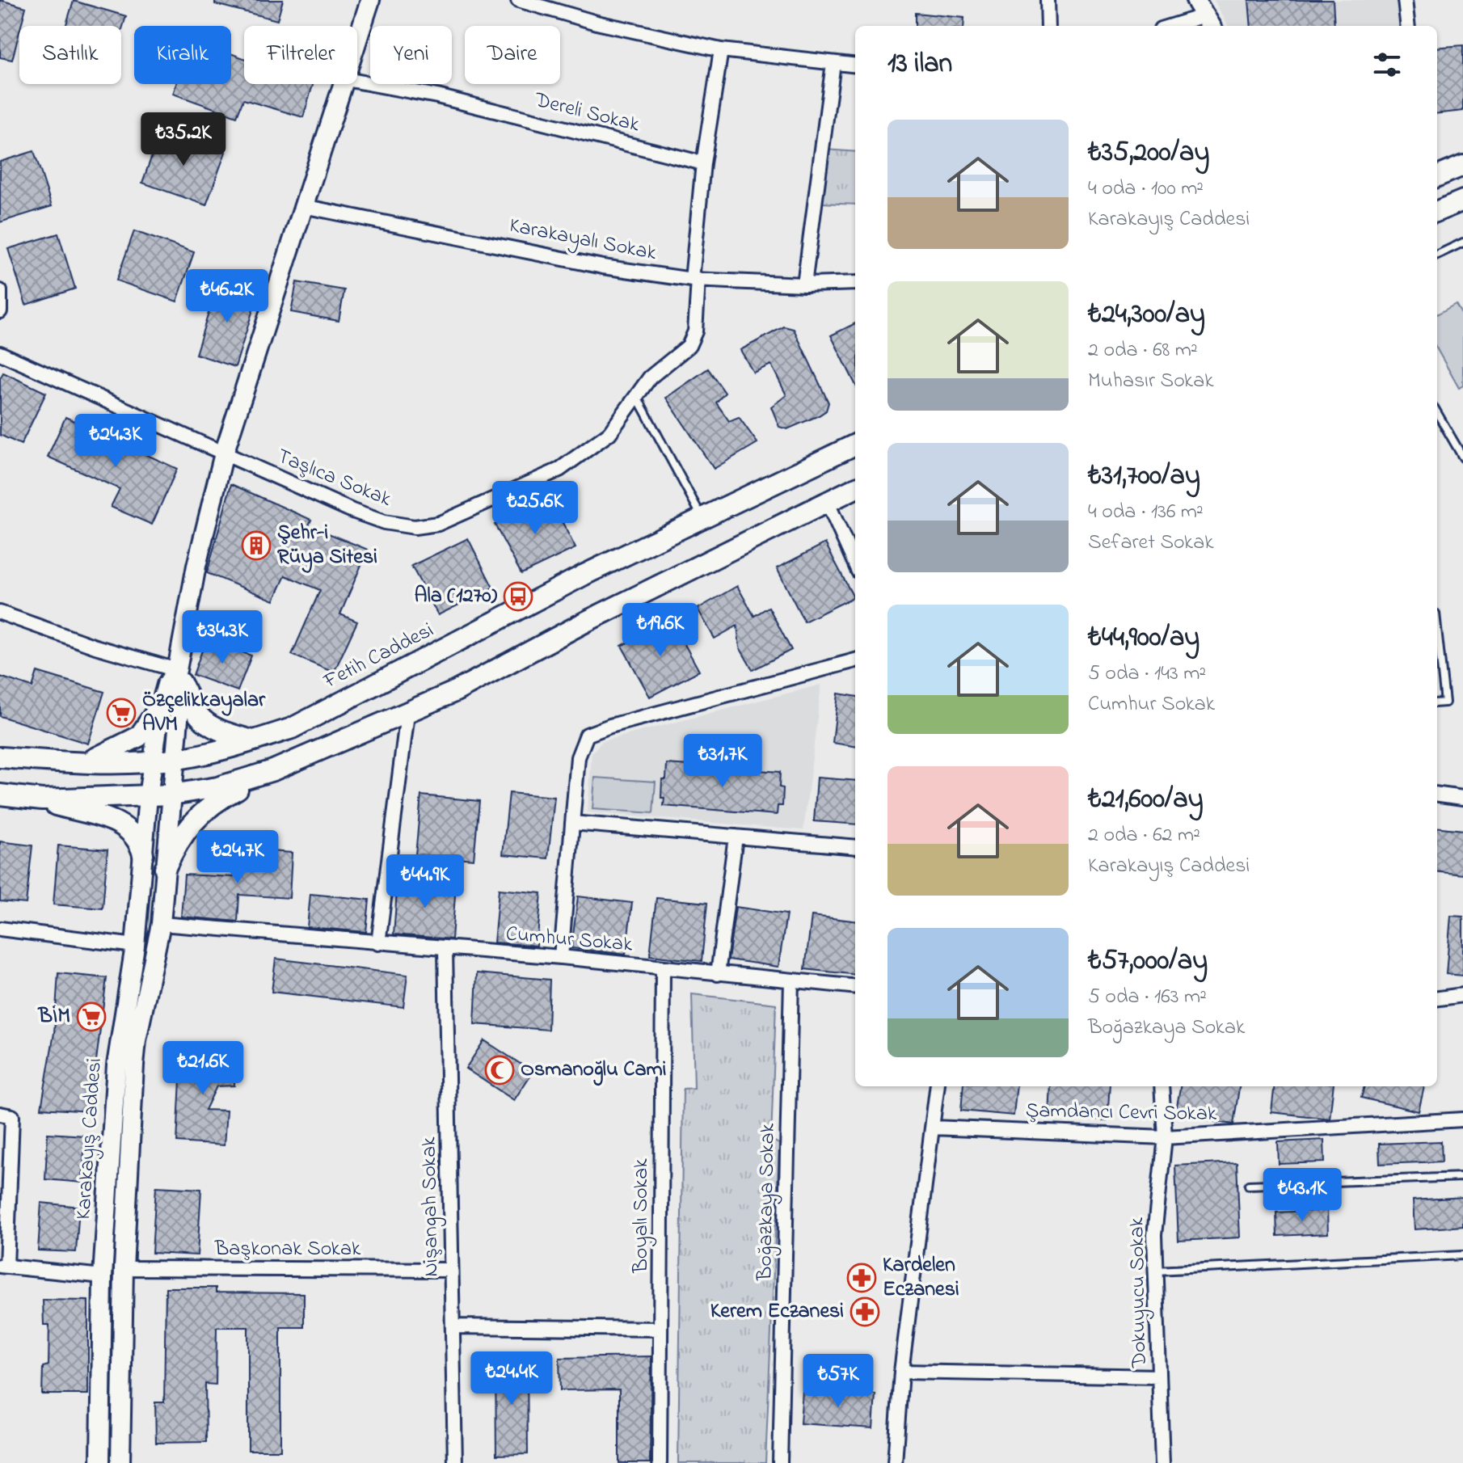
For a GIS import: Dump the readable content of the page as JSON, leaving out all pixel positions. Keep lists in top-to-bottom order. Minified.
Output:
{"streets":{"main road":["Fetih Caddesi","Karakayış Caddesi"],"street":["Dereli Sokak","Karakayalı Sokak","Taşlıca Sokak","Cumhur Sokak","Şamdancı Cevri Sokak","Boğazkaya Sokak","Nişangah Sokak","Boyalı Sokak","Başkonak Sokak","Dokuyucu Sokak"]},"crossings":[["Dereli Sokak","Taşlıca Sokak"],["Karakayalı Sokak","Taşlıca Sokak"],["Karakayalı Sokak","Karakayış Caddesi"],["Taşlıca Sokak","Karakayış Caddesi"],["Fetih Caddesi","Karakayış Caddesi"],["Cumhur Sokak","Karakayış Caddesi"],["Cumhur Sokak","Boğazkaya Sokak"],["Cumhur Sokak","Nişangah Sokak"],["Cumhur Sokak","Boyalı Sokak"],["Şamdancı Cevri Sokak","Dokuyucu Sokak"],["Karakayış Caddesi","Başkonak Sokak"],["Nişangah Sokak","Başkonak Sokak"]],"places":{"building":["Şehr-i Rüya Sitesi"],"bus stop":["Ala (1270)"],"supermarket":["Özçelikkayalar AVM","BİM"],"mosque":["Osmanoğlu Cami"],"pharmacy":["Kardelen Eczanesi","Kerem Eczanesi"]},"page":{"chip":["Satılık","Kiralık","Filtreler","Yeni","Daire"],"heading":"13 ilan","list":[{"name":"₺35,200/ay","note":"4 oda · 100 m² · Karakayış Caddesi"},{"name":"₺24,300/ay","note":"2 oda · 68 m² · Muhasır Sokak"},{"name":"₺31,700/ay","note":"4 oda · 136 m² · Sefaret Sokak"},{"name":"₺44,900/ay","note":"5 oda · 143 m² · Cumhur Sokak"},{"name":"₺21,600/ay","note":"2 oda · 62 m² · Karakayış Caddesi"},{"name":"₺57,000/ay","note":"5 oda · 163 m² · Boğazkaya Sokak"}],"price":["₺35.2K","₺46.2K","₺24.3K","₺25.6K","₺19.6K","₺34.3K","₺31.7K","₺24.7K","₺44.9K","₺21.6K","₺43.1K","₺24.4K","₺57K"]}}
